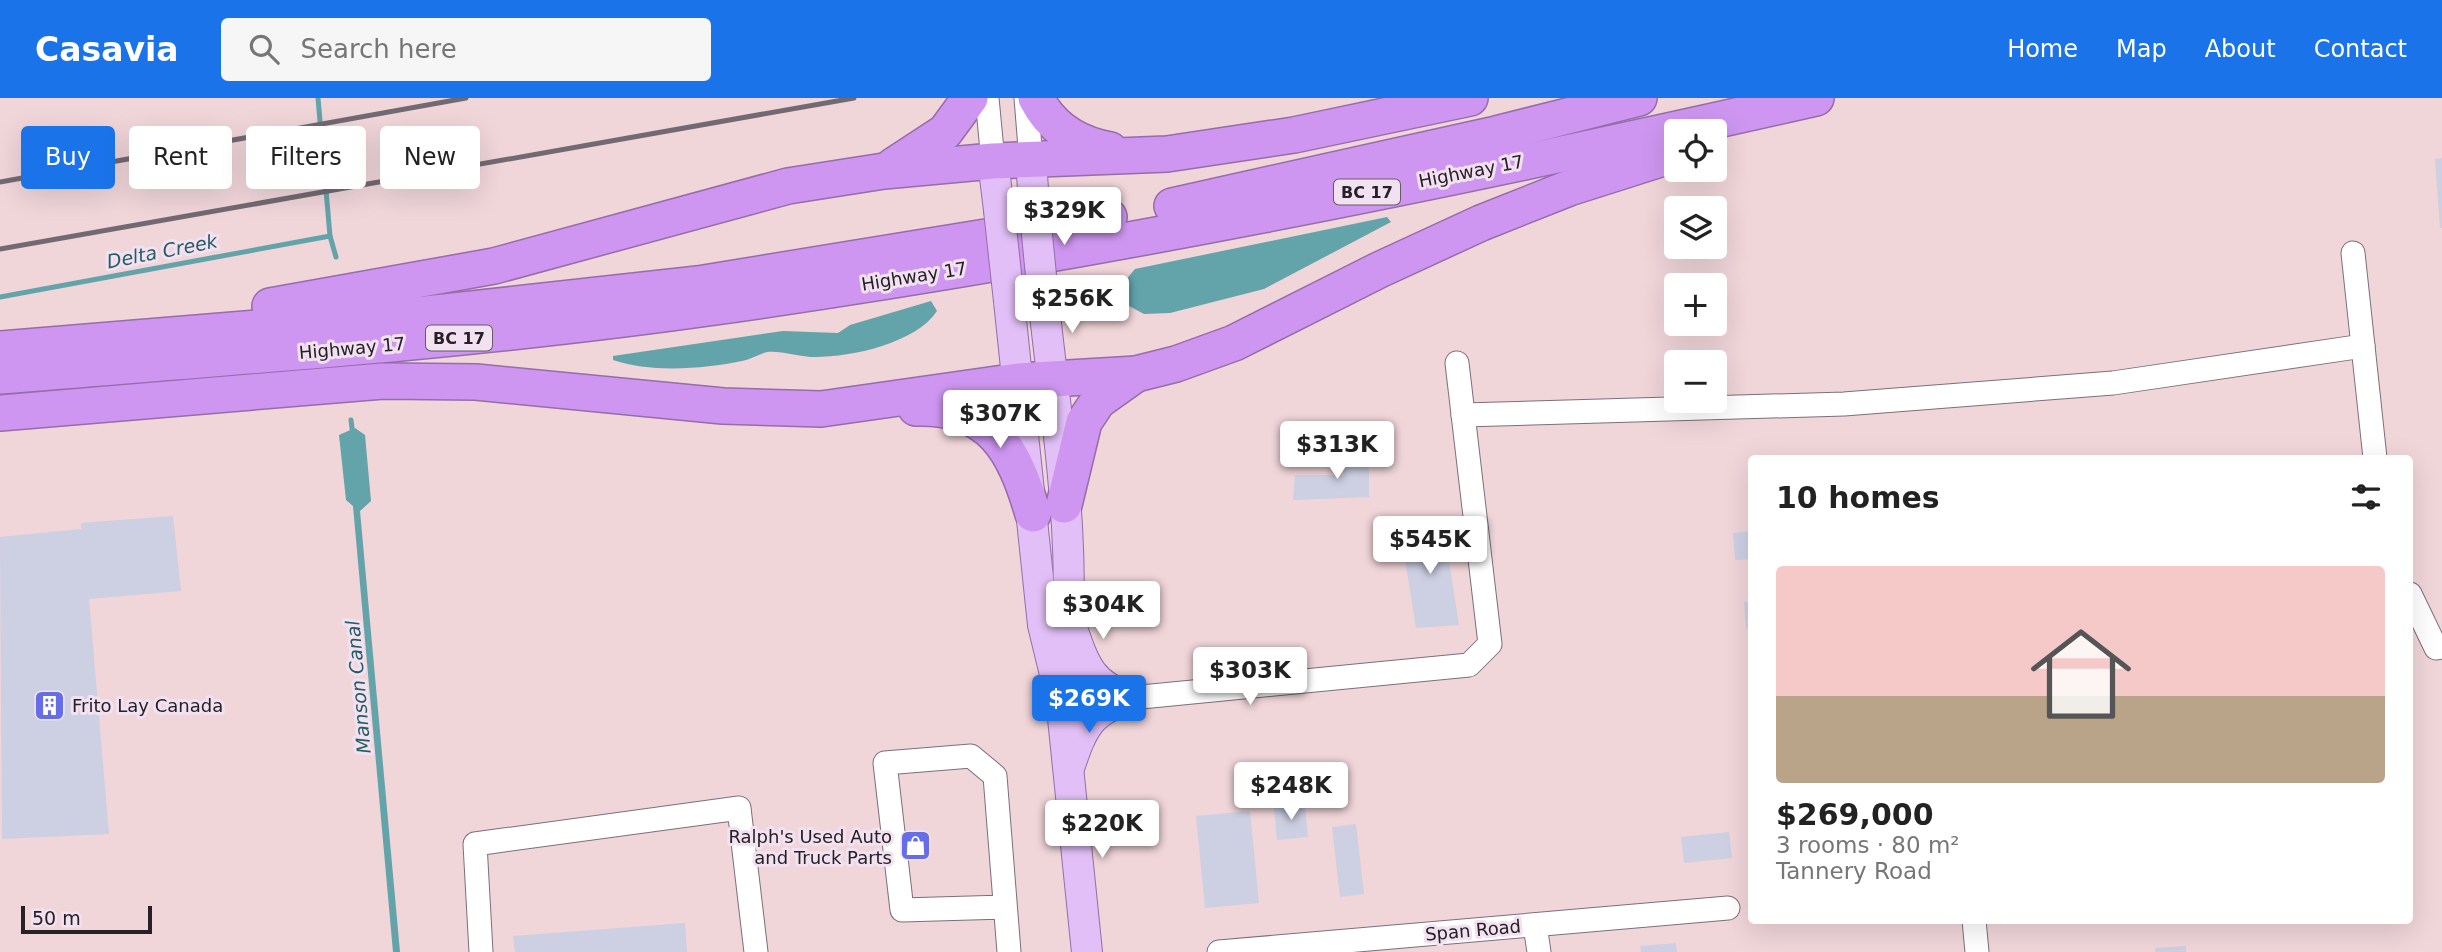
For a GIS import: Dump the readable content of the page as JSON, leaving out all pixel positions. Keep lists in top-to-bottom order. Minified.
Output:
{"streets":{"highway":["Highway 17","BC 17"],"street":["Span Road"]},"water":["Delta Creek","Manson Canal"],"places":{"building":["Frito Lay Canada"],"shop":["Ralph's Used Auto and Truck Parts"]},"scale_bar":"50 m","page":{"header":"Casavia","search":"Search here","nav":["Home","Map","About","Contact"],"map_buttons":["+","−"],"chip":["Buy","Rent","Filters","New"],"price":["$329K","$256K","$307K","$313K","$545K","$304K","$303K","$269K","$248K","$220K"],"heading":"10 homes","list":[{"name":"$269,000","note":"3 rooms · 80 m² · Tannery Road"}],"scale":"50 m"}}
